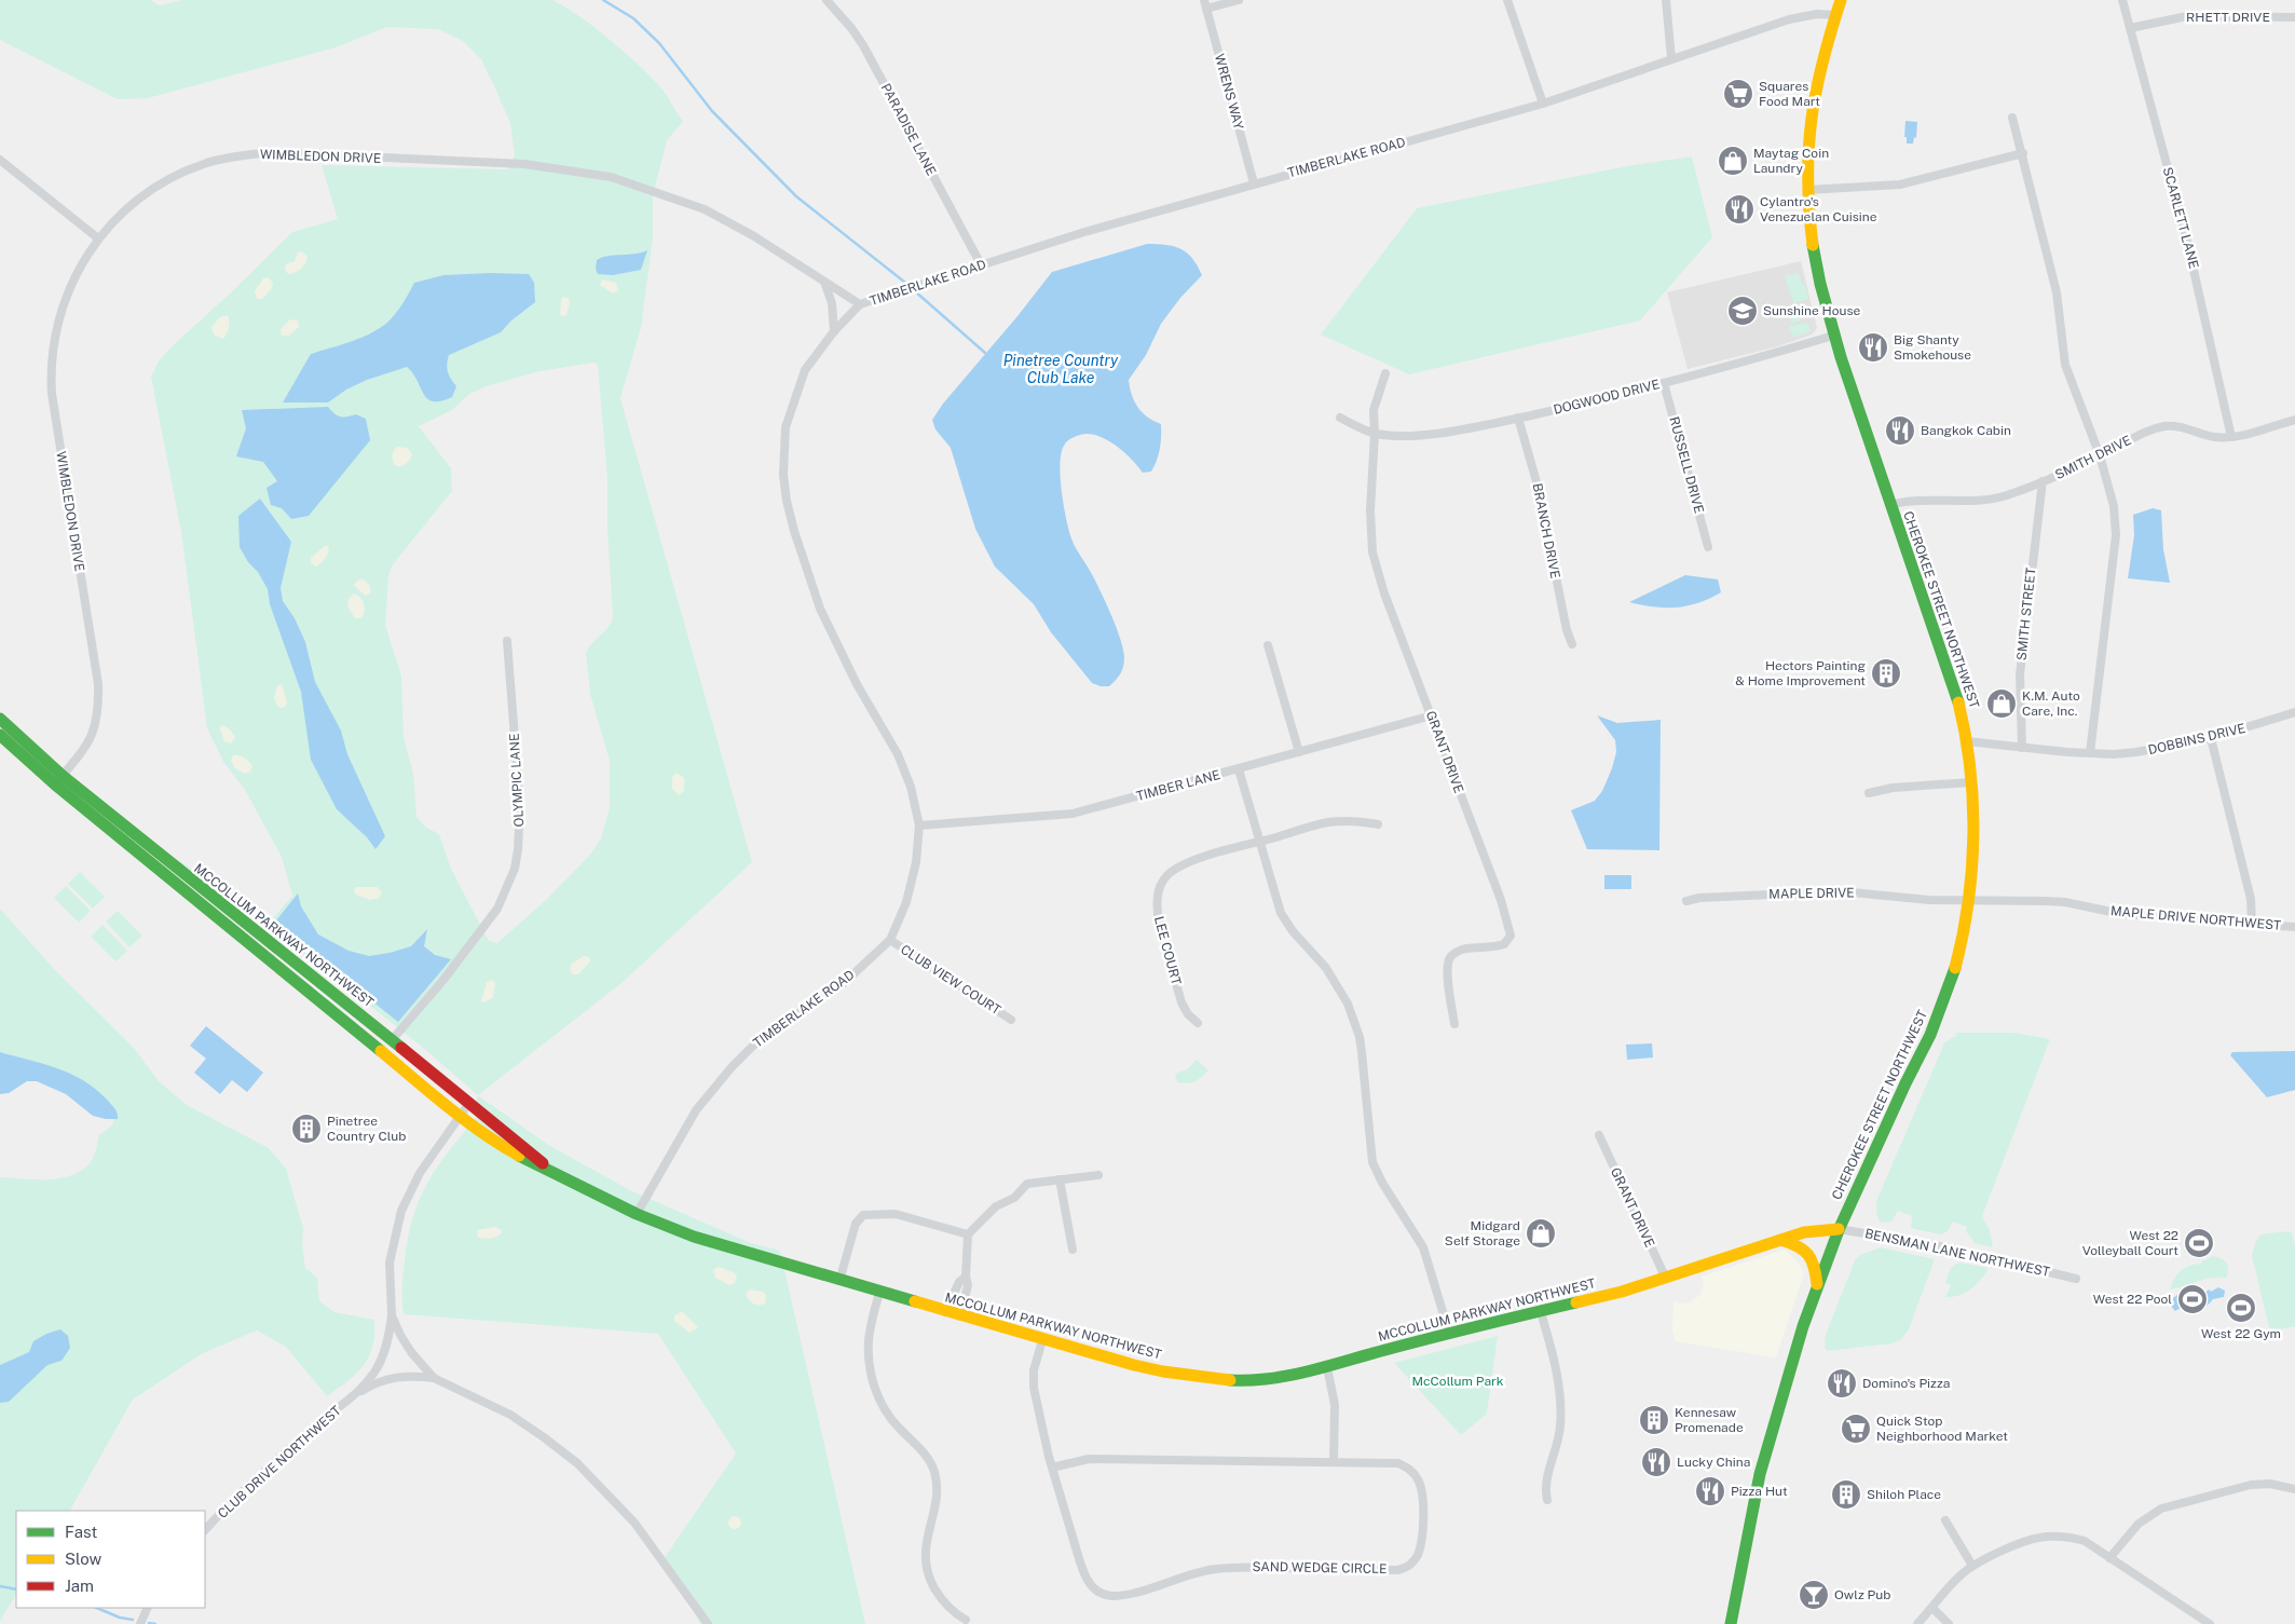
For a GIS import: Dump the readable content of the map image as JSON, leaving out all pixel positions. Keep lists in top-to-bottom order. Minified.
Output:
{"streets":{"street":["RHETT DRIVE","WRENS WAY","PARADISE LANE","WIMBLEDON DRIVE","TIMBERLAKE ROAD","SCARLETT LANE","DOGWOOD DRIVE","SMITH DRIVE","RUSSELL DRIVE","BRANCH DRIVE","CHEROKEE STREET NORTHWEST","SMITH STREET","DOBBINS DRIVE","GRANT DRIVE","OLYMPIC LANE","TIMBER LANE","MAPLE DRIVE","MAPLE DRIVE NORTHWEST","MCCOLLUM PARKWAY NORTHWEST","LEE COURT","CLUB VIEW COURT","BENSMAN LANE NORTHWEST","CLUB DRIVE NORTHWEST","SAND WEDGE CIRCLE"]},"crossings":[["RHETT DRIVE","SCARLETT LANE"],["WRENS WAY","TIMBERLAKE ROAD"],["PARADISE LANE","TIMBERLAKE ROAD"],["WIMBLEDON DRIVE","TIMBERLAKE ROAD"],["WIMBLEDON DRIVE","MCCOLLUM PARKWAY NORTHWEST"],["TIMBERLAKE ROAD","CHEROKEE STREET NORTHWEST"],["TIMBERLAKE ROAD","TIMBER LANE"],["TIMBERLAKE ROAD","MCCOLLUM PARKWAY NORTHWEST"],["TIMBERLAKE ROAD","CLUB VIEW COURT"],["SCARLETT LANE","SMITH DRIVE"],["DOGWOOD DRIVE","RUSSELL DRIVE"],["DOGWOOD DRIVE","BRANCH DRIVE"],["DOGWOOD DRIVE","CHEROKEE STREET NORTHWEST"],["DOGWOOD DRIVE","GRANT DRIVE"],["SMITH DRIVE","CHEROKEE STREET NORTHWEST"],["SMITH DRIVE","SMITH STREET"],["CHEROKEE STREET NORTHWEST","DOBBINS DRIVE"],["CHEROKEE STREET NORTHWEST","MAPLE DRIVE"],["CHEROKEE STREET NORTHWEST","MAPLE DRIVE NORTHWEST"],["CHEROKEE STREET NORTHWEST","MCCOLLUM PARKWAY NORTHWEST"],["CHEROKEE STREET NORTHWEST","BENSMAN LANE NORTHWEST"],["SMITH STREET","DOBBINS DRIVE"],["GRANT DRIVE","TIMBER LANE"],["GRANT DRIVE","MCCOLLUM PARKWAY NORTHWEST"],["OLYMPIC LANE","MCCOLLUM PARKWAY NORTHWEST"],["MAPLE DRIVE","MAPLE DRIVE NORTHWEST"],["MCCOLLUM PARKWAY NORTHWEST","BENSMAN LANE NORTHWEST"],["MCCOLLUM PARKWAY NORTHWEST","SAND WEDGE CIRCLE"]],"water":["Pinetree Country Club Lake"],"parks":["McCollum Park"],"places":{"supermarket":["Squares Food Mart","Quick Stop Neighborhood Market"],"shop":["Maytag Coin Laundry","K.M. Auto Care, Inc.","Midgard Self Storage"],"restaurant":["Cylantro's Venezuelan Cuisine","Big Shanty Smokehouse","Bangkok Cabin","Domino's Pizza","Lucky China","Pizza Hut"],"school or university":["Sunshine House"],"building":["Hectors Painting & Home Improvement","Pinetree Country Club","Kennesaw Promenade","Shiloh Place"],"sports":["West 22 Volleyball Court","West 22 Pool","West 22 Gym"],"bar":["Owlz Pub"]},"legend":["Fast","Slow","Jam"]}
